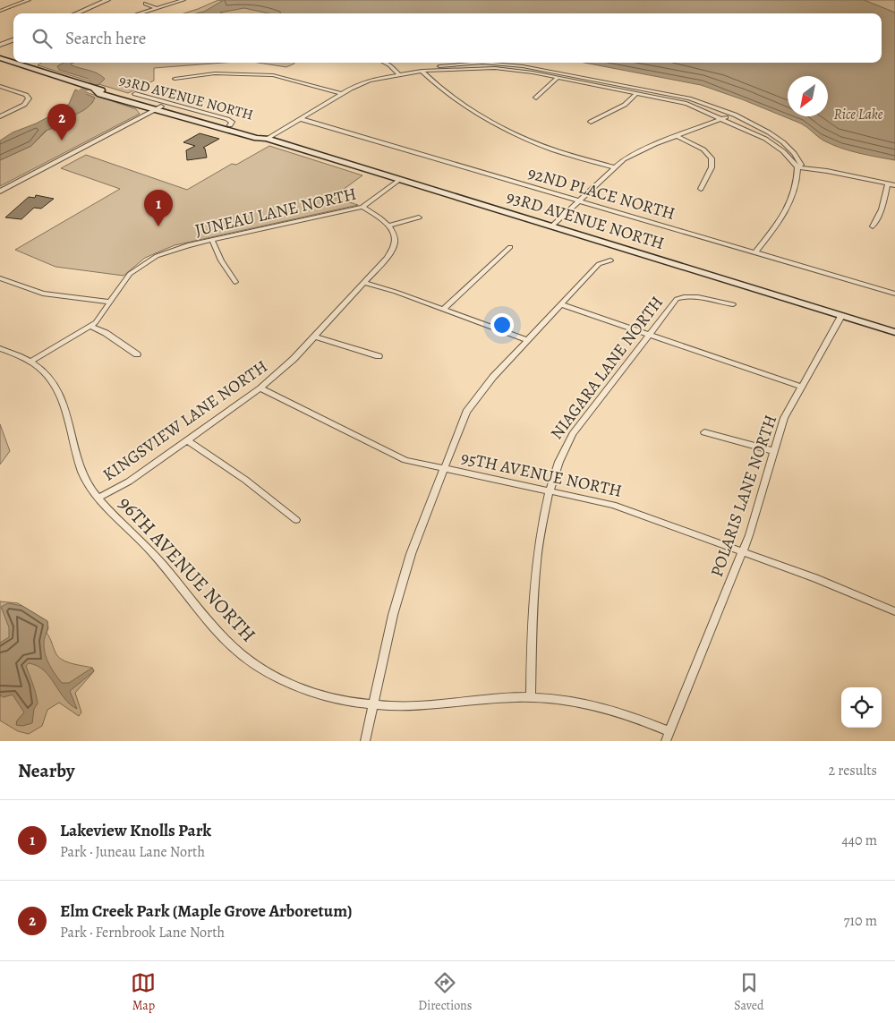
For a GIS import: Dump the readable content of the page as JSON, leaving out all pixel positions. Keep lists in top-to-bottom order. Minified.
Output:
{"streets":{"main road":["93RD AVENUE NORTH"],"street":["92ND PLACE NORTH","JUNEAU LANE NORTH","NIAGARA LANE NORTH","KINGSVIEW LANE NORTH","95TH AVENUE NORTH","POLARIS LANE NORTH","96TH AVENUE NORTH"]},"crossings":[["93RD AVENUE NORTH","JUNEAU LANE NORTH"],["93RD AVENUE NORTH","POLARIS LANE NORTH"],["JUNEAU LANE NORTH","96TH AVENUE NORTH"],["NIAGARA LANE NORTH","95TH AVENUE NORTH"],["NIAGARA LANE NORTH","96TH AVENUE NORTH"],["KINGSVIEW LANE NORTH","95TH AVENUE NORTH"],["KINGSVIEW LANE NORTH","96TH AVENUE NORTH"],["95TH AVENUE NORTH","POLARIS LANE NORTH"],["POLARIS LANE NORTH","96TH AVENUE NORTH"]],"water":["Rice Lake"],"north":"bottom left","page":{"search":"Search here","pins":["2","1"],"heading":["Nearby","2 results"],"list":[{"mark":"1","name":"Lakeview Knolls Park","note":"Park · Juneau Lane North","value":"440 m"},{"mark":"2","name":"Elm Creek Park (Maple Grove Arboretum)","note":"Park · Fernbrook Lane North","value":"710 m"}],"nav":["Map","Directions","Saved"]}}
